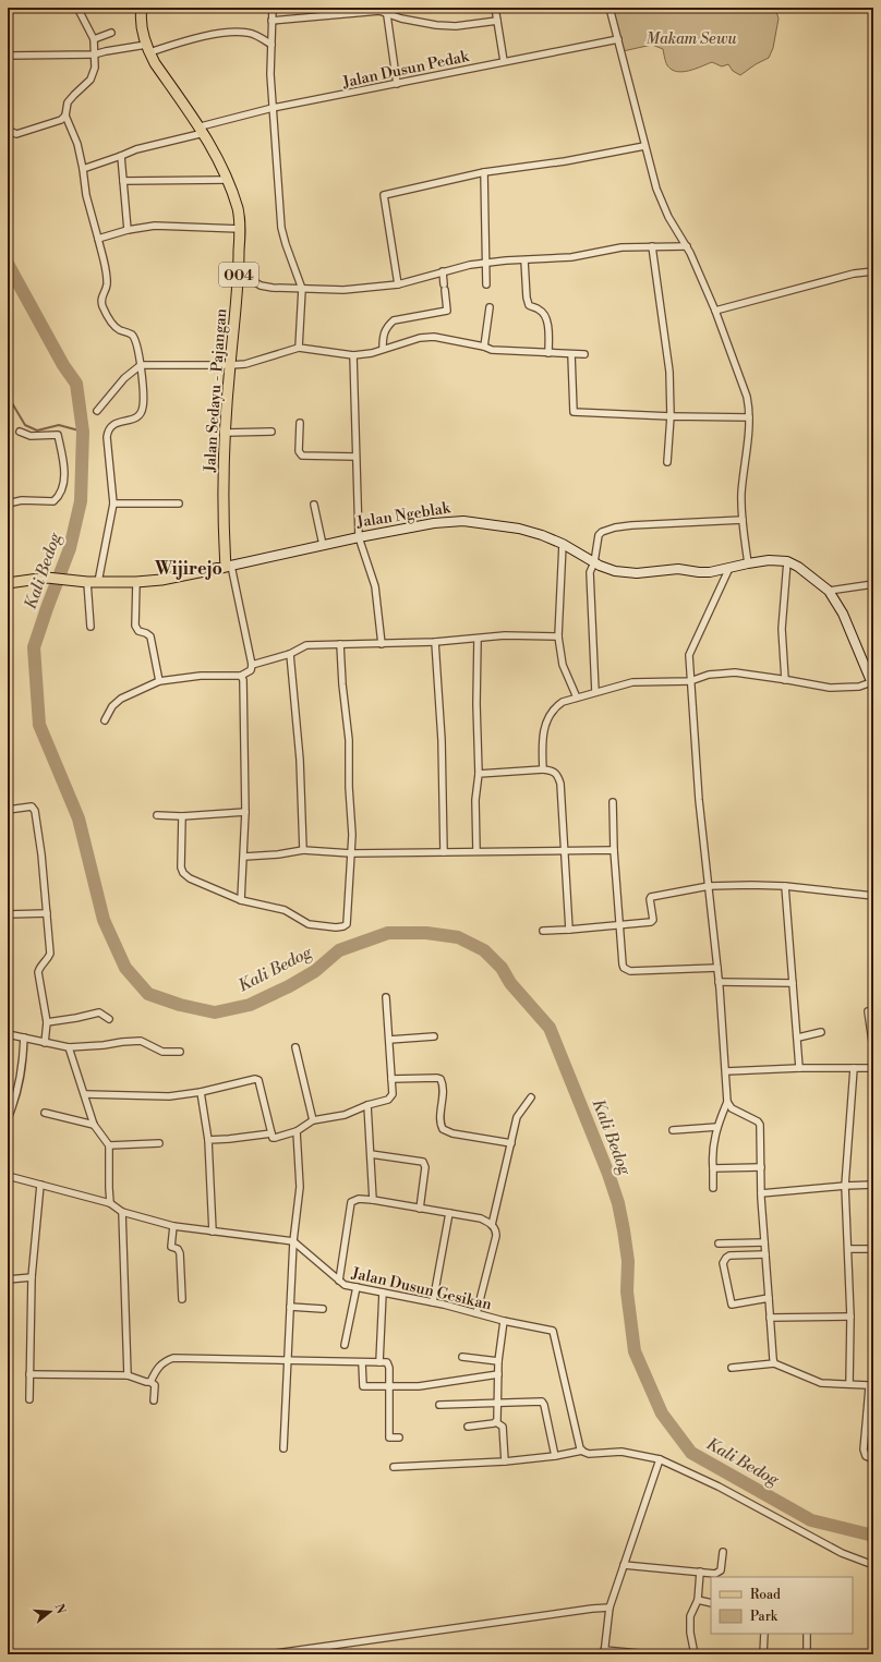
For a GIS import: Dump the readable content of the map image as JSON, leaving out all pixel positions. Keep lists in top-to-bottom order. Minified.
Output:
{"streets":{"main road":["004","Jalan Sedayu - Pajangan","Jalan Ngeblak"],"street":["Jalan Dusun Pedak","Jalan Dusun Gesikan"]},"crossings":[["Jalan Dusun Pedak","Jalan Sedayu - Pajangan"],["Jalan Sedayu - Pajangan","Jalan Ngeblak"]],"districts":["Wijirejo"],"water":["Kali Bedog"],"parks":["Makam Sewu"],"legend":["Road","Park"],"north":"right"}
